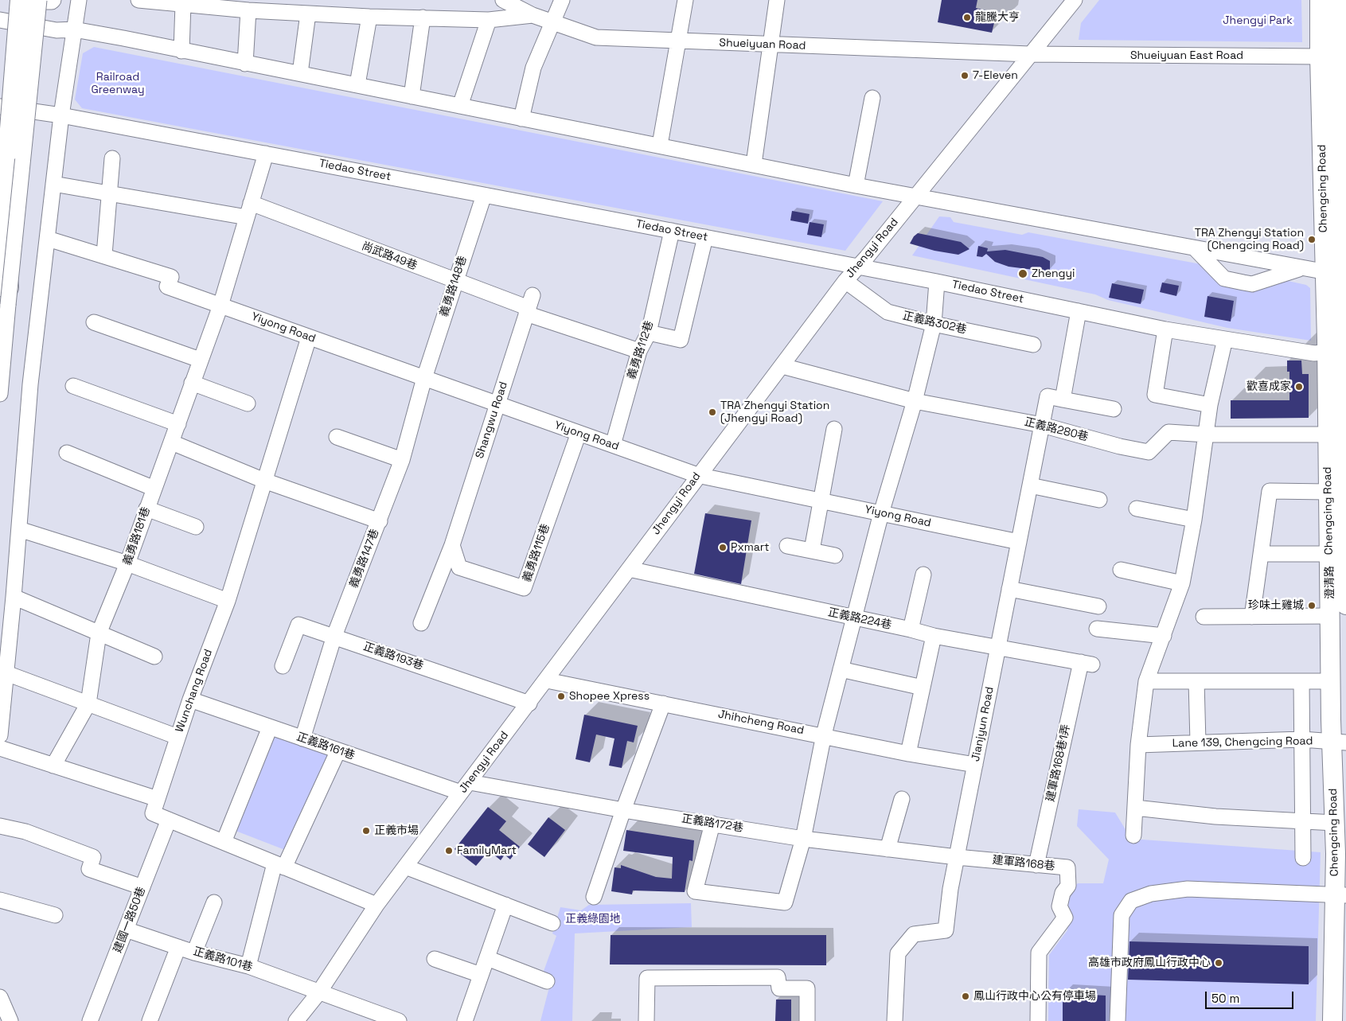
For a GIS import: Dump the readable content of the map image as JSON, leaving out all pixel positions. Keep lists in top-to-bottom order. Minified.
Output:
{"streets":{"main road":["Chengcing Road","澄清路"],"street":["Shueiyuan Road","Shueiyuan East Road","Tiedao Street","Jhengyi Road","尚武路49巷","義勇路148巷","正義路302巷","Yiyong Road","義勇路112巷","Shangwu Road","正義路280巷","義勇路181巷","義勇路115巷","義勇路147巷","正義路224巷","正義路193巷","Wunchang Road","Jhihcheng Road","Jianjyun Road","Lane 139, Chengcing Road","正義路161巷","建軍路168巷1弄","正義路172巷","建軍路168巷","建國一路50巷","正義路101巷"]},"crossings":[["Shueiyuan Road","Shueiyuan East Road"],["Shueiyuan Road","Jhengyi Road"],["Shueiyuan East Road","Chengcing Road"],["Shueiyuan East Road","Jhengyi Road"],["Tiedao Street","Chengcing Road"],["Tiedao Street","Jhengyi Road"],["Tiedao Street","義勇路148巷"],["Tiedao Street","義勇路112巷"],["Tiedao Street","義勇路181巷"],["Tiedao Street","澄清路"],["Chengcing Road","正義路280巷"],["Chengcing Road","澄清路"],["Chengcing Road","Lane 139, Chengcing Road"],["Jhengyi Road","正義路302巷"],["Jhengyi Road","Yiyong Road"],["Jhengyi Road","正義路280巷"],["Jhengyi Road","正義路224巷"],["Jhengyi Road","正義路193巷"],["Jhengyi Road","Wunchang Road"],["Jhengyi Road","Jhihcheng Road"],["Jhengyi Road","正義路161巷"],["Jhengyi Road","正義路172巷"],["Jhengyi Road","正義路101巷"],["尚武路49巷","義勇路148巷"],["尚武路49巷","義勇路112巷"],["尚武路49巷","Shangwu Road"],["尚武路49巷","義勇路181巷"],["義勇路148巷","Yiyong Road"],["義勇路148巷","義勇路147巷"],["Yiyong Road","義勇路112巷"],["Yiyong Road","Shangwu Road"],["Yiyong Road","義勇路181巷"],["Yiyong Road","義勇路115巷"],["Yiyong Road","義勇路147巷"],["Yiyong Road","Wunchang Road"],["Yiyong Road","Jianjyun Road"],["Shangwu Road","義勇路115巷"],["正義路280巷","Jianjyun Road"],["義勇路147巷","正義路193巷"],["義勇路147巷","正義路161巷"],["澄清路","Lane 139, Chengcing Road"],["正義路224巷","Jianjyun Road"],["正義路224巷","建軍路168巷1弄"],["Wunchang Road","正義路161巷"],["Wunchang Road","建國一路50巷"],["Jhihcheng Road","Jianjyun Road"],["Jianjyun Road","正義路172巷"],["Jianjyun Road","建軍路168巷"],["正義路161巷","正義路172巷"],["建軍路168巷1弄","建軍路168巷"],["正義路172巷","建軍路168巷"],["建國一路50巷","正義路101巷"]],"parks":["Jhengyi Park","Railroad Greenway","正義綠園地"],"places":["龍騰大亨","7-Eleven","TRA Zhengyi Station (Chengcing Road)","Zhengyi","歡喜成家","TRA Zhengyi Station (Jhengyi Road)","Pxmart","珍味土雞城","Shopee Xpress","正義市場","FamilyMart","高雄市政府鳳山行政中心","鳳山行政中心公有停車場"],"scale_bar":"50 m"}
